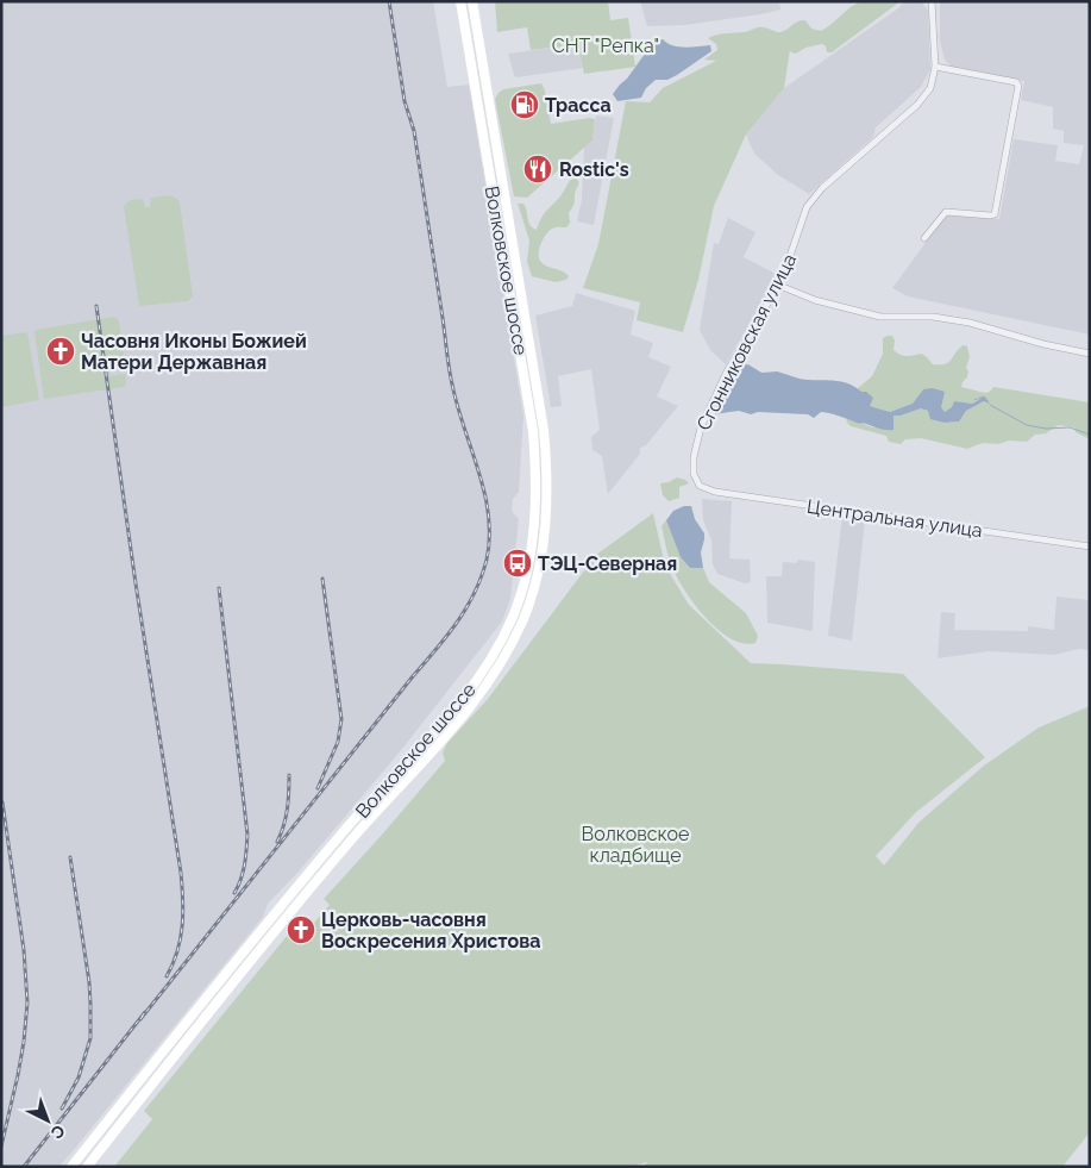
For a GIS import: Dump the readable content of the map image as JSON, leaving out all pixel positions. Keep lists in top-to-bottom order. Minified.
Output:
{"streets":{"main road":["Волковское шоссе"],"street":["Сгонниковская улица","Центральная улица"]},"crossings":[["Сгонниковская улица","Центральная улица"]],"parks":["СНТ \"Репка\"","Волковское кладбище"],"places":{"fuel station":["Трасса"],"restaurant":["Rostic's"],"church":["Часовня Иконы Божией Матери Державная","Церковь-часовня Воскресения Христова"],"bus stop":["ТЭЦ-Северная"]},"north":"bottom right"}
